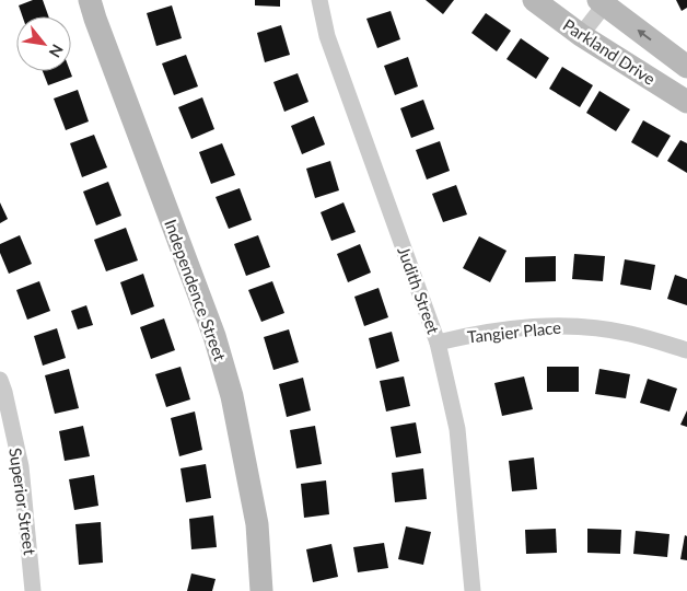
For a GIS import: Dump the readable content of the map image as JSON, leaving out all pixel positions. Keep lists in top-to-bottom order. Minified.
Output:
{"streets":{"street":["Parkland Drive","Independence Street","Judith Street","Tangier Place","Superior Street"]},"crossings":[["Judith Street","Tangier Place"]],"north":"bottom right"}
